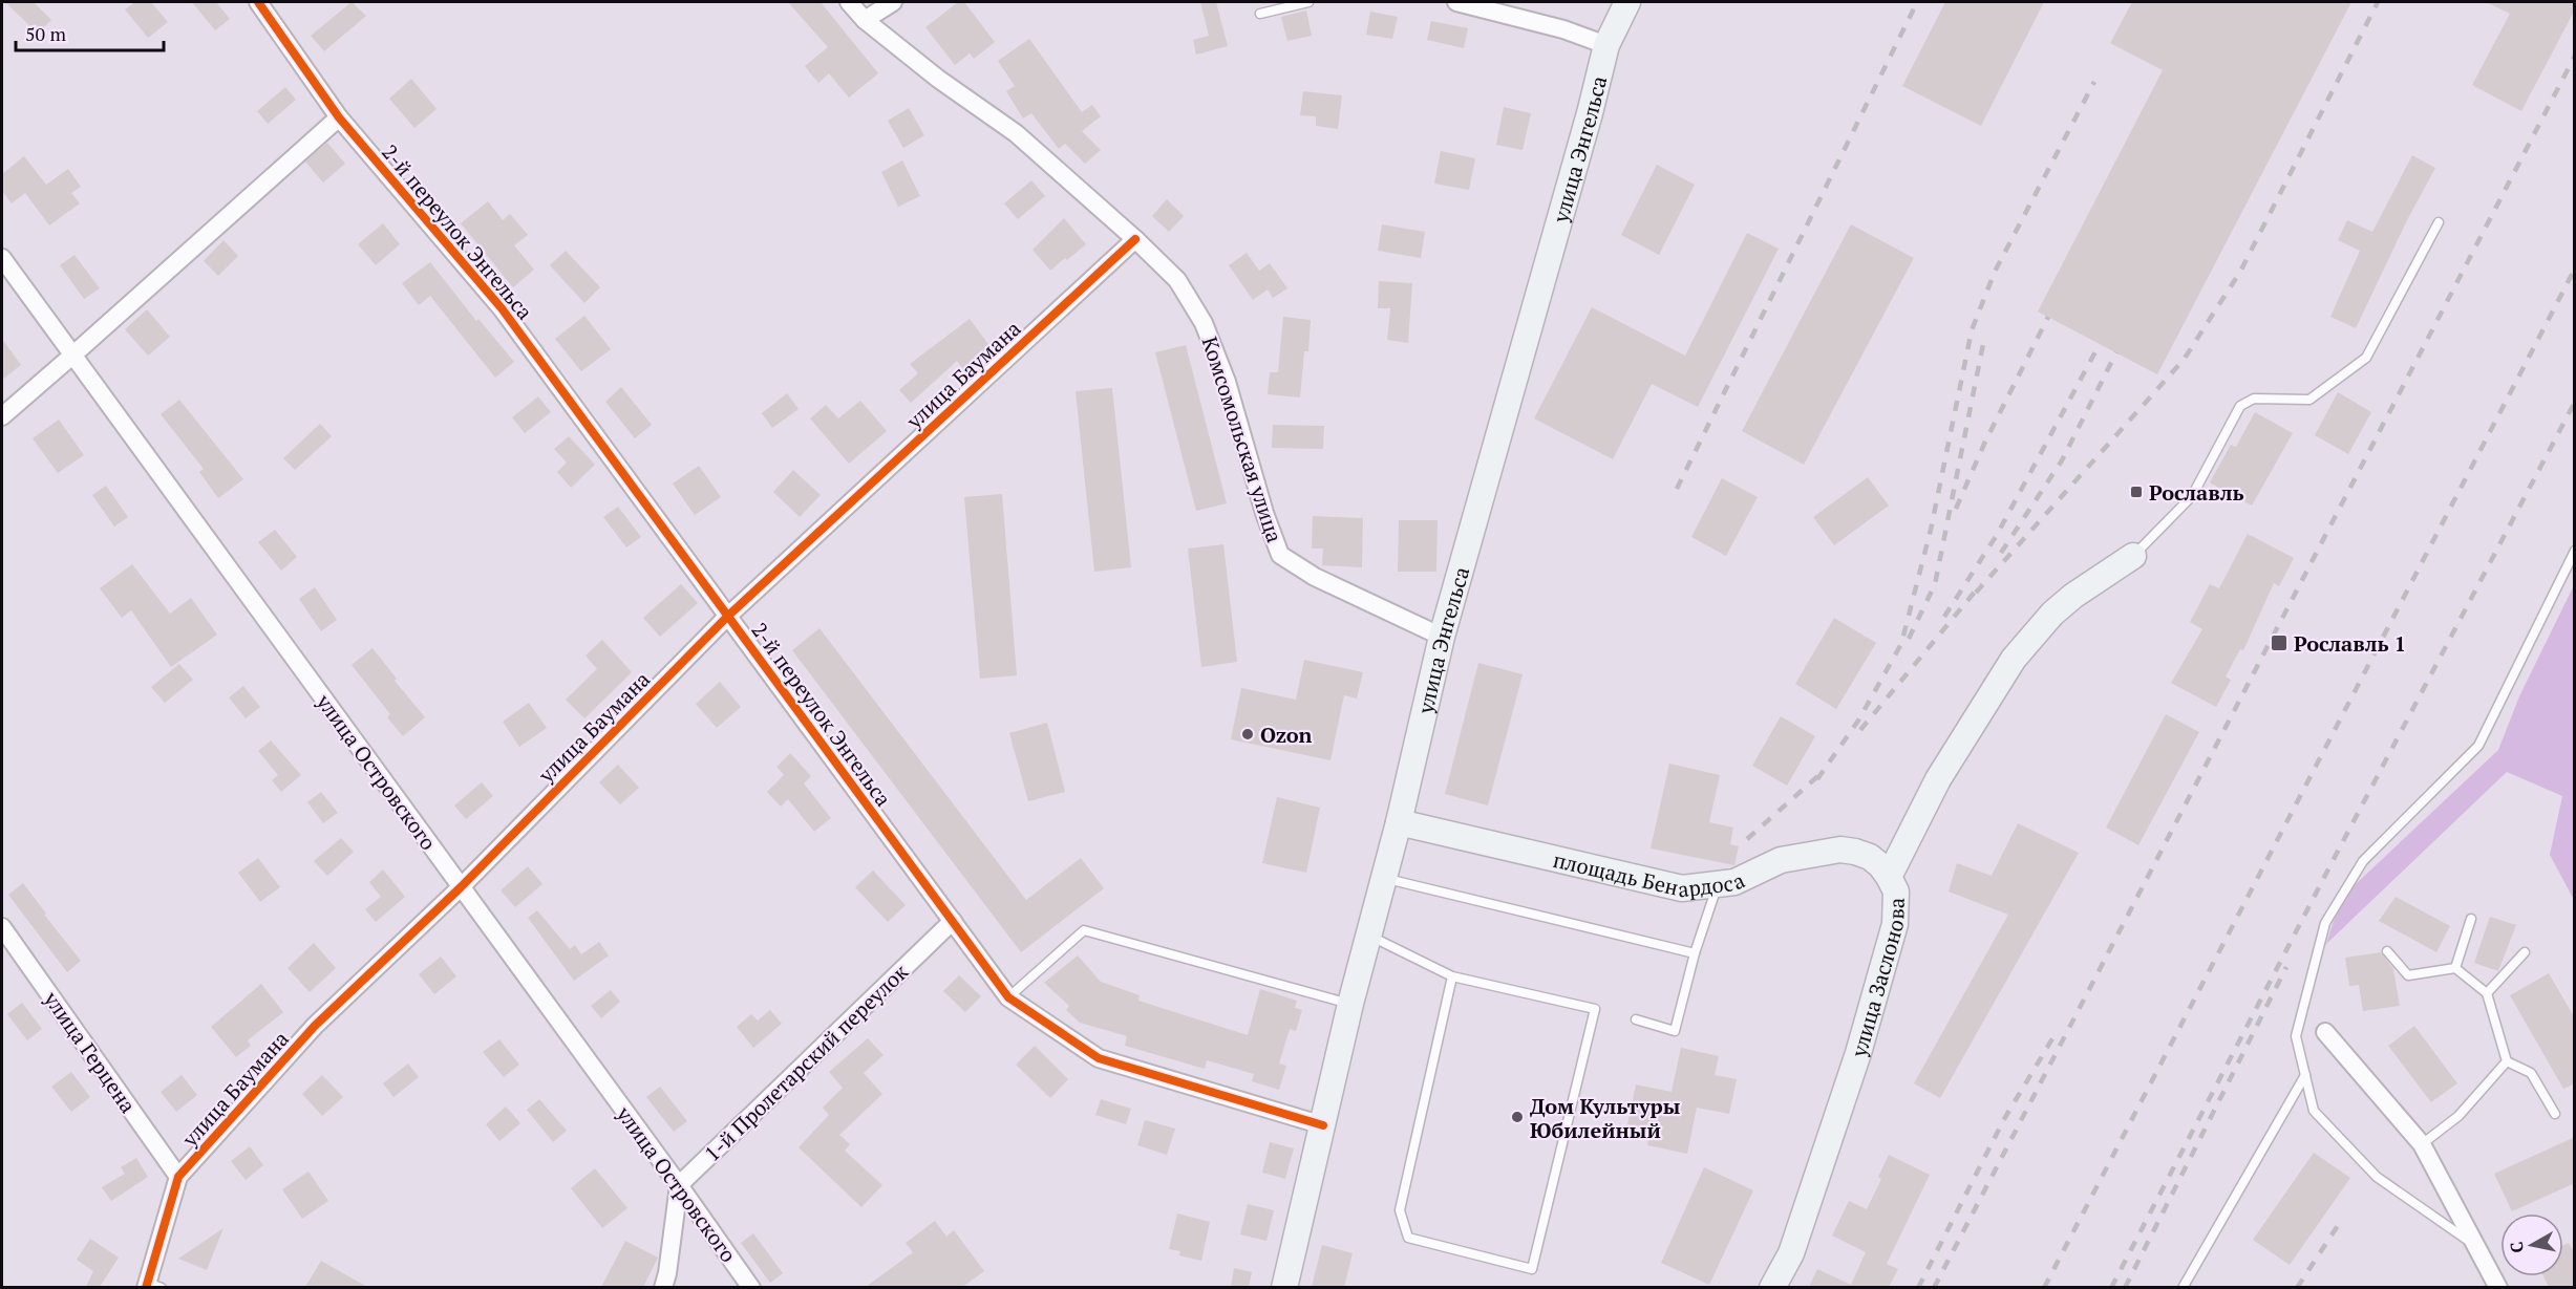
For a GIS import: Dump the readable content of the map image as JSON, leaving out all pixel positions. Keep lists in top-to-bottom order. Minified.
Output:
{"streets":{"street":["улица Энгельса","2-й переулок Энгельса","улица Баумана","Комсомольская улица","улица Островского","площадь Бенардоса","улица Заслонова","улица Герцена","1-й Пролетарский переулок"]},"crossings":[["улица Энгельса","2-й переулок Энгельса"],["улица Энгельса","Комсомольская улица"],["улица Энгельса","площадь Бенардоса"],["2-й переулок Энгельса","улица Баумана"],["2-й переулок Энгельса","1-й Пролетарский переулок"],["улица Баумана","Комсомольская улица"],["улица Баумана","улица Островского"],["улица Баумана","улица Герцена"],["улица Островского","1-й Пролетарский переулок"],["площадь Бенардоса","улица Заслонова"]],"places":{"transit":["Рославль","Рославль 1"],"other":["Ozon","Дом Культуры Юбилейный"]},"scale_bar":"50 m","north":"left"}
